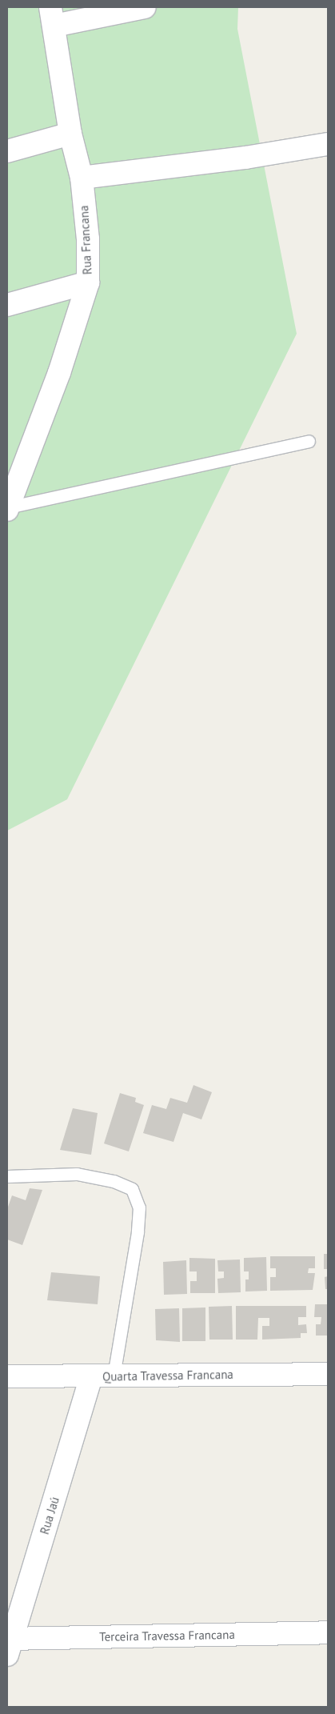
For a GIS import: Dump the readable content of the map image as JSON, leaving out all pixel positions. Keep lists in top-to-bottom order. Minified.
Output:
{"streets":{"street":["Rua Francana","Quarta Travessa Francana","Rua Jaú","Terceira Travessa Francana"]},"crossings":[["Quarta Travessa Francana","Rua Jaú"],["Rua Jaú","Terceira Travessa Francana"]]}
